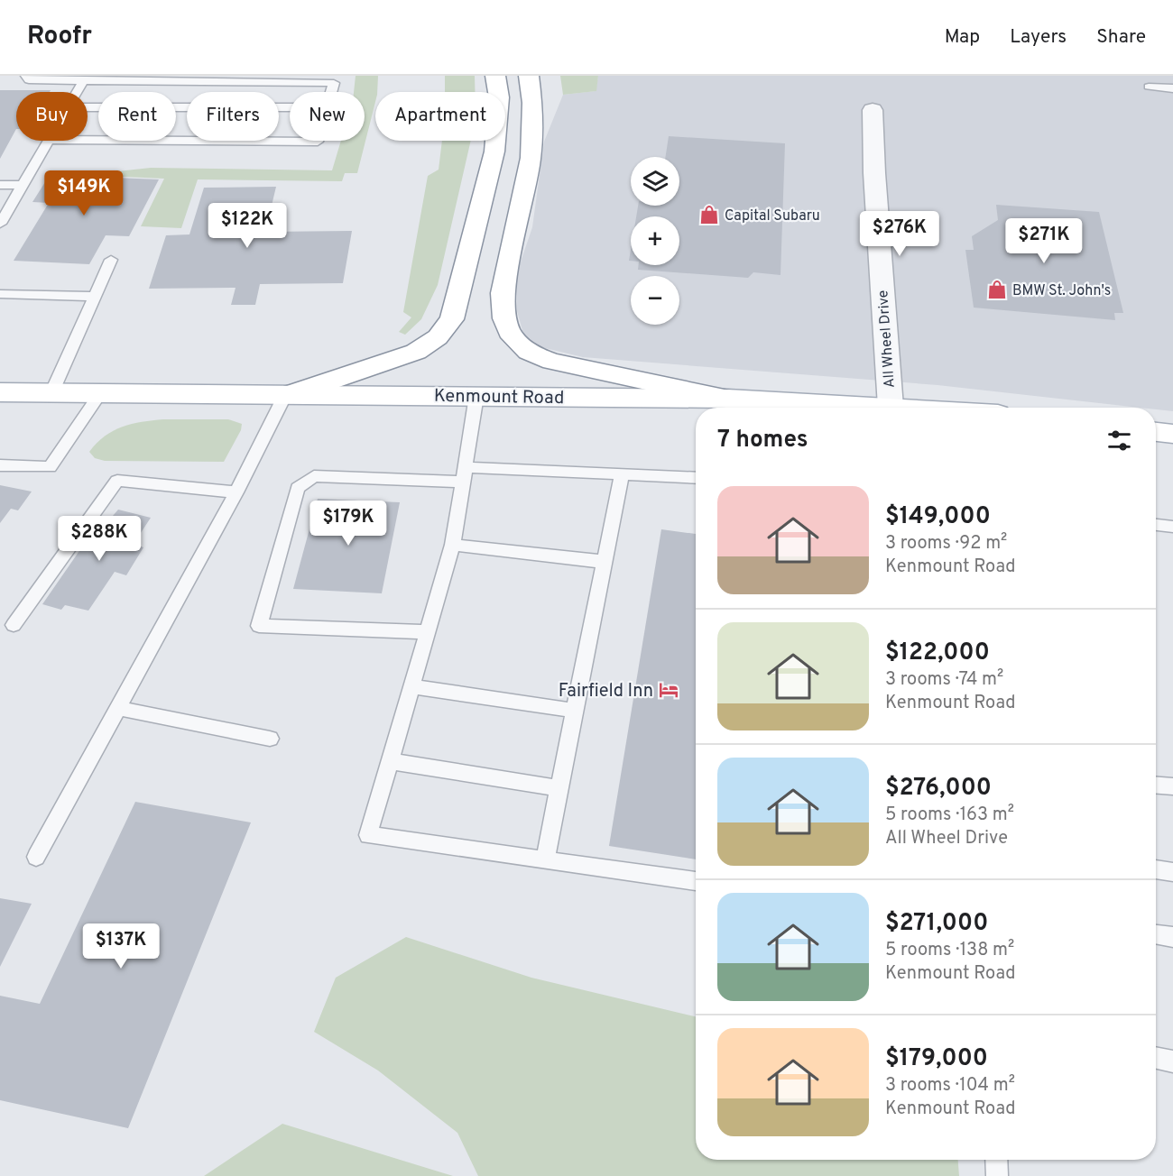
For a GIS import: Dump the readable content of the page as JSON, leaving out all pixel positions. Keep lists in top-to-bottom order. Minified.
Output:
{"streets":{"main road":["Kenmount Road"],"street":["All Wheel Drive"]},"places":{"shop":["Capital Subaru","BMW St. John's"],"hotel":["Fairfield Inn"]},"page":{"header":"Roofr","nav":["Map","Layers","Share"],"chip":["Buy","Rent","Filters","New","Apartment"],"map_buttons":["+","−"],"price":["$149K","$122K","$276K","$271K","$179K","$288K","$137K"],"heading":"7 homes","list":[{"name":"$149,000","note":"3 rooms · 92 m² · Kenmount Road"},{"name":"$122,000","note":"3 rooms · 74 m² · Kenmount Road"},{"name":"$276,000","note":"5 rooms · 163 m² · All Wheel Drive"},{"name":"$271,000","note":"5 rooms · 138 m² · Kenmount Road"},{"name":"$179,000","note":"3 rooms · 104 m² · Kenmount Road"}]}}
